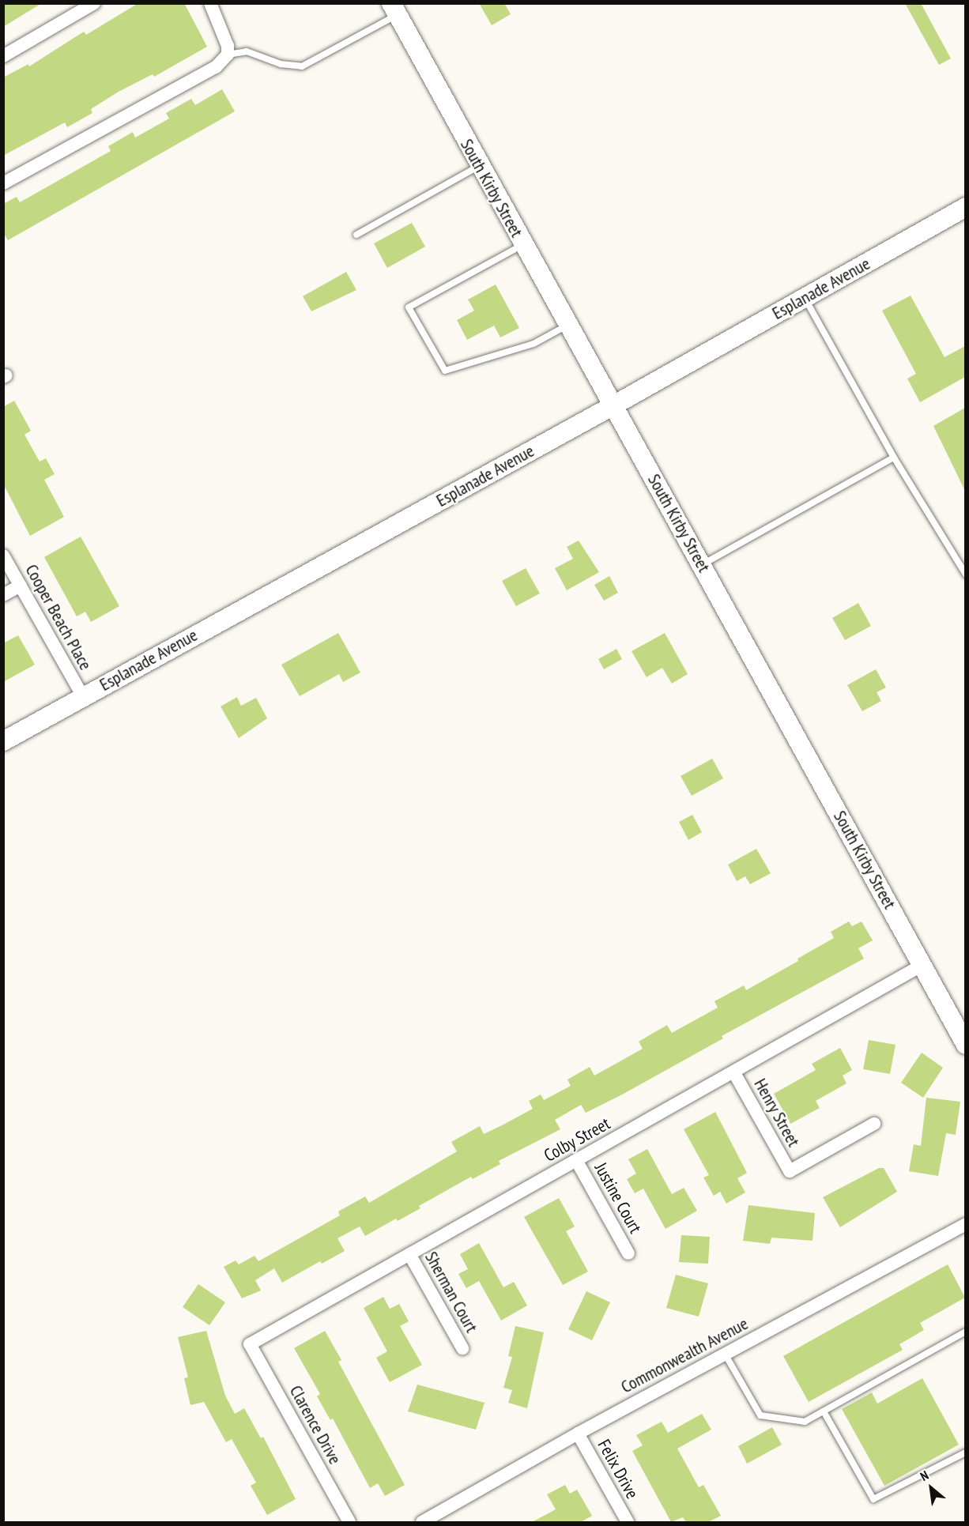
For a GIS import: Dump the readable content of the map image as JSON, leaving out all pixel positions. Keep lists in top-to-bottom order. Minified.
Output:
{"streets":{"street":["South Kirby Street","Esplanade Avenue","Cooper Beach Place","Henry Street","Colby Street","Justine Court","Sherman Court","Commonwealth Avenue","Clarence Drive","Felix Drive"]},"crossings":[["South Kirby Street","Esplanade Avenue"],["South Kirby Street","Colby Street"],["Esplanade Avenue","Cooper Beach Place"],["Henry Street","Colby Street"],["Colby Street","Justine Court"],["Colby Street","Sherman Court"],["Colby Street","Clarence Drive"],["Commonwealth Avenue","Felix Drive"]],"north":"top left"}
